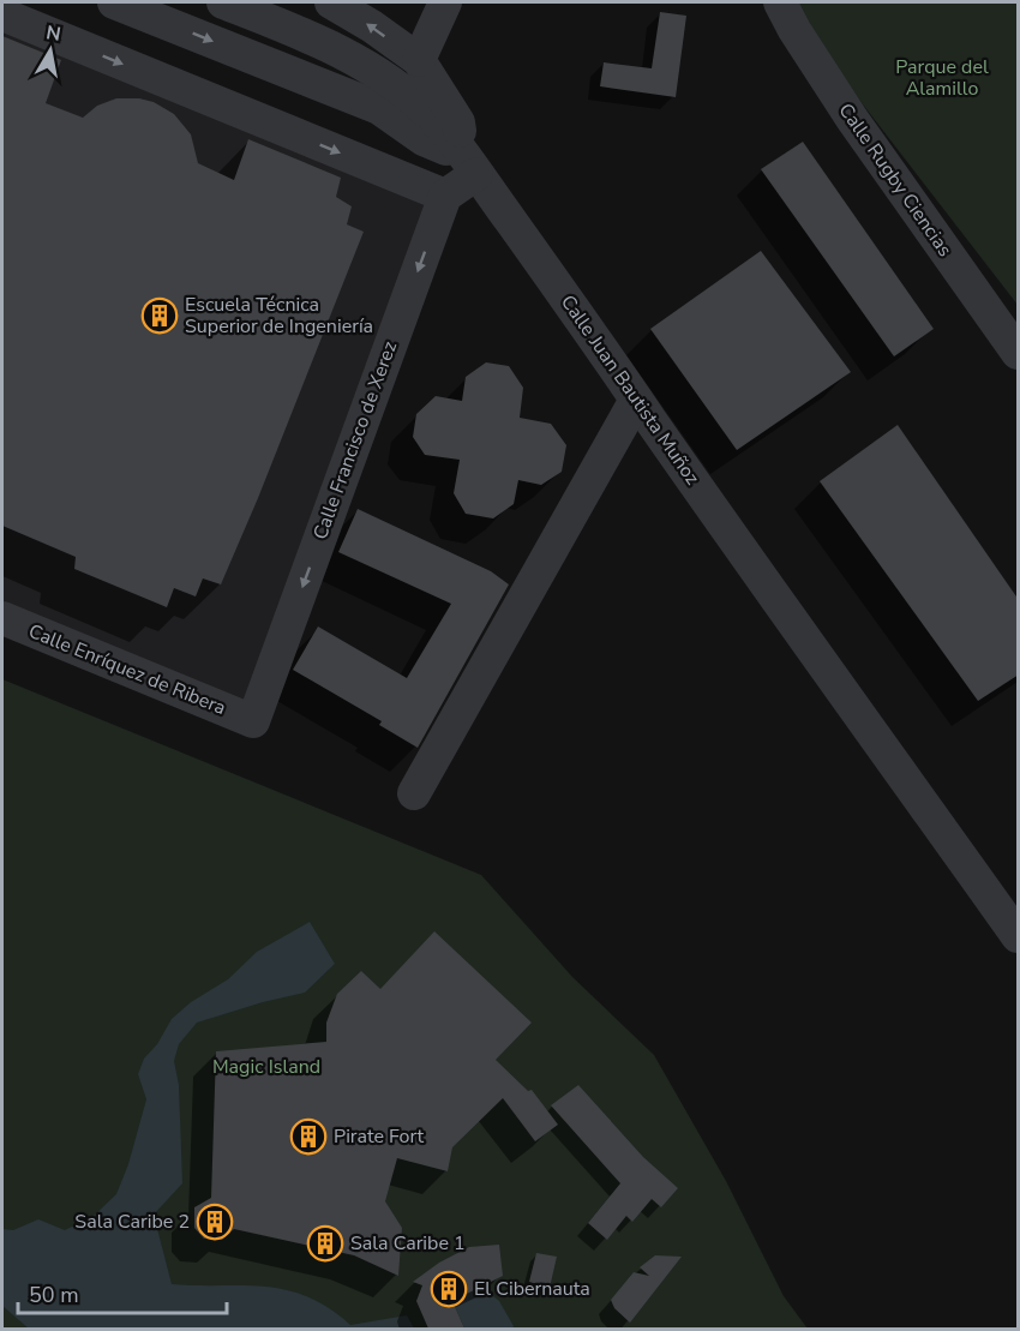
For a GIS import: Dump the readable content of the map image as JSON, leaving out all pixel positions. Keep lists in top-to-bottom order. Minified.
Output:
{"streets":{"street":["Calle Rugby Ciencias","Calle Juan Bautista Muñoz","Calle Francisco de Xerez","Calle Enríquez de Ribera"]},"crossings":[["Calle Francisco de Xerez","Calle Enríquez de Ribera"]],"parks":["Parque del Alamillo","Magic Island"],"places":{"building":["Escuela Técnica Superior de Ingeniería","Pirate Fort","Sala Caribe 2","Sala Caribe 1","El Cibernauta"]},"scale_bar":"50 m","north":"top"}
